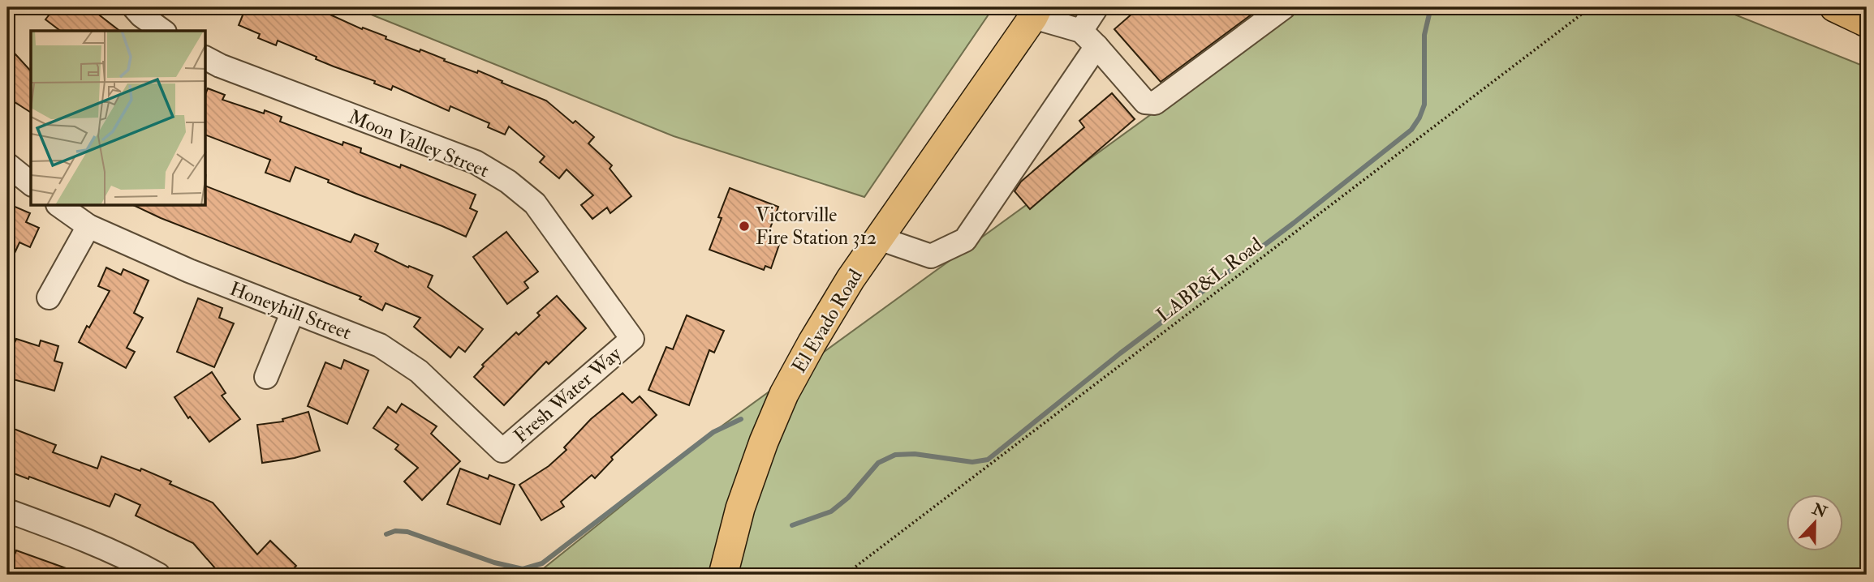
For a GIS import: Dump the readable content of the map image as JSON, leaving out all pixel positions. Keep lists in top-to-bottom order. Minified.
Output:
{"streets":{"main road":["El Evado Road"],"street":["Moon Valley Street","Honeyhill Street","Fresh Water Way"],"path":["LABP&L Road"]},"crossings":[["Moon Valley Street","Fresh Water Way"],["Honeyhill Street","Fresh Water Way"]],"places":["Victorville Fire Station 312"],"north":"top"}
